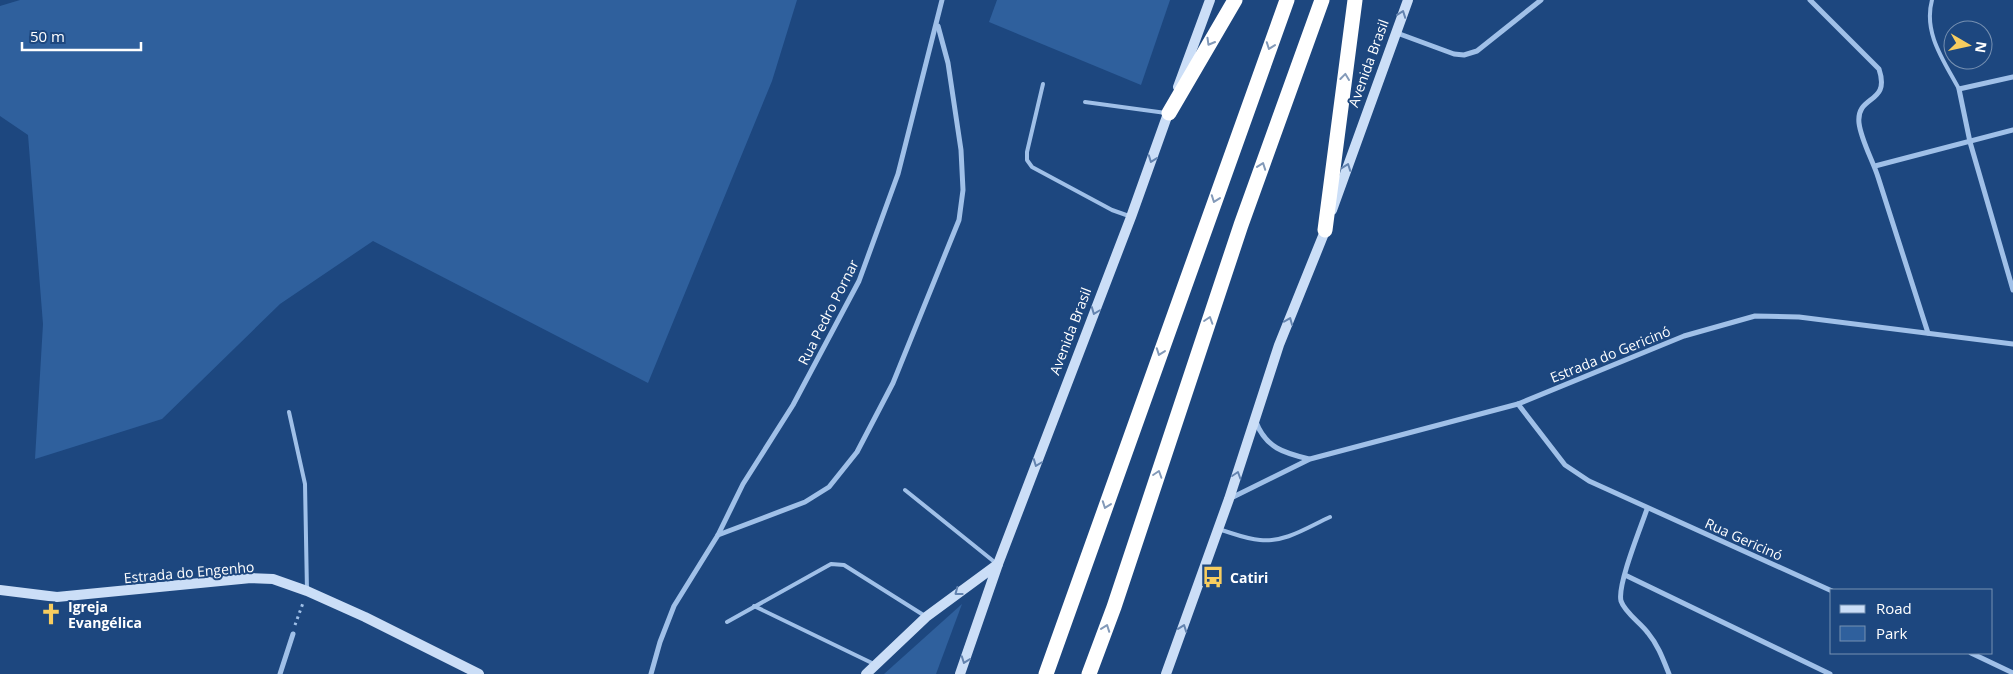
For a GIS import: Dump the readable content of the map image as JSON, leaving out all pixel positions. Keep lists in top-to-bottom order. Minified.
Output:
{"streets":{"main road":["Avenida Brasil","Estrada do Engenho"],"street":["Rua Pedro Pornar","Estrada do Gericinó","Rua Gericinó"]},"crossings":[["Avenida Brasil","Estrada do Gericinó"],["Estrada do Gericinó","Rua Gericinó"]],"places":{"bus stop":["Catiri"],"church":["Igreja Evangélica"]},"legend":["Road","Park"],"scale_bar":"50 m","north":"right"}
